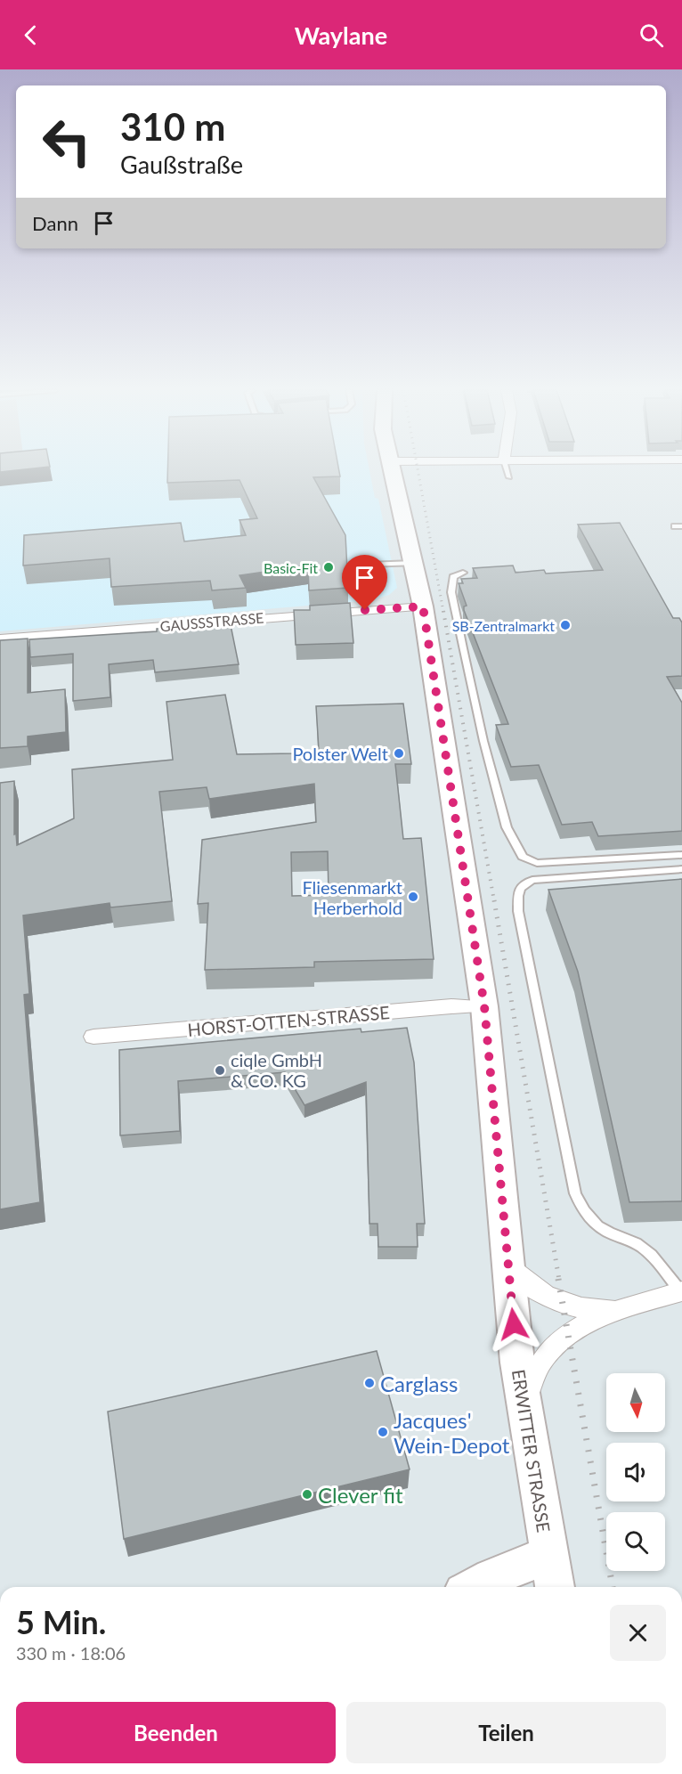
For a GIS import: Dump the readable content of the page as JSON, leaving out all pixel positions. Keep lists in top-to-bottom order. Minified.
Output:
{"streets":{"main road":["ERWITTER STRASSE"],"street":["GAUSSSTRASSE","HORST-OTTEN-STRASSE"]},"crossings":[["GAUSSSTRASSE","ERWITTER STRASSE"],["HORST-OTTEN-STRASSE","ERWITTER STRASSE"]],"places":["Basic-Fit","SB-Zentralmarkt","Polster Welt","Fliesenmarkt Herberhold","ciqle GmbH & CO. KG","Carglass","Jacques' Wein-Depot","Clever fit"],"north":"bottom","page":{"header":"Waylane","turn":["310 m","Gaußstraße"],"then":"Dann","heading":["5 Min.","330 m · 18:06"],"buttons":["Beenden","Teilen"]}}
